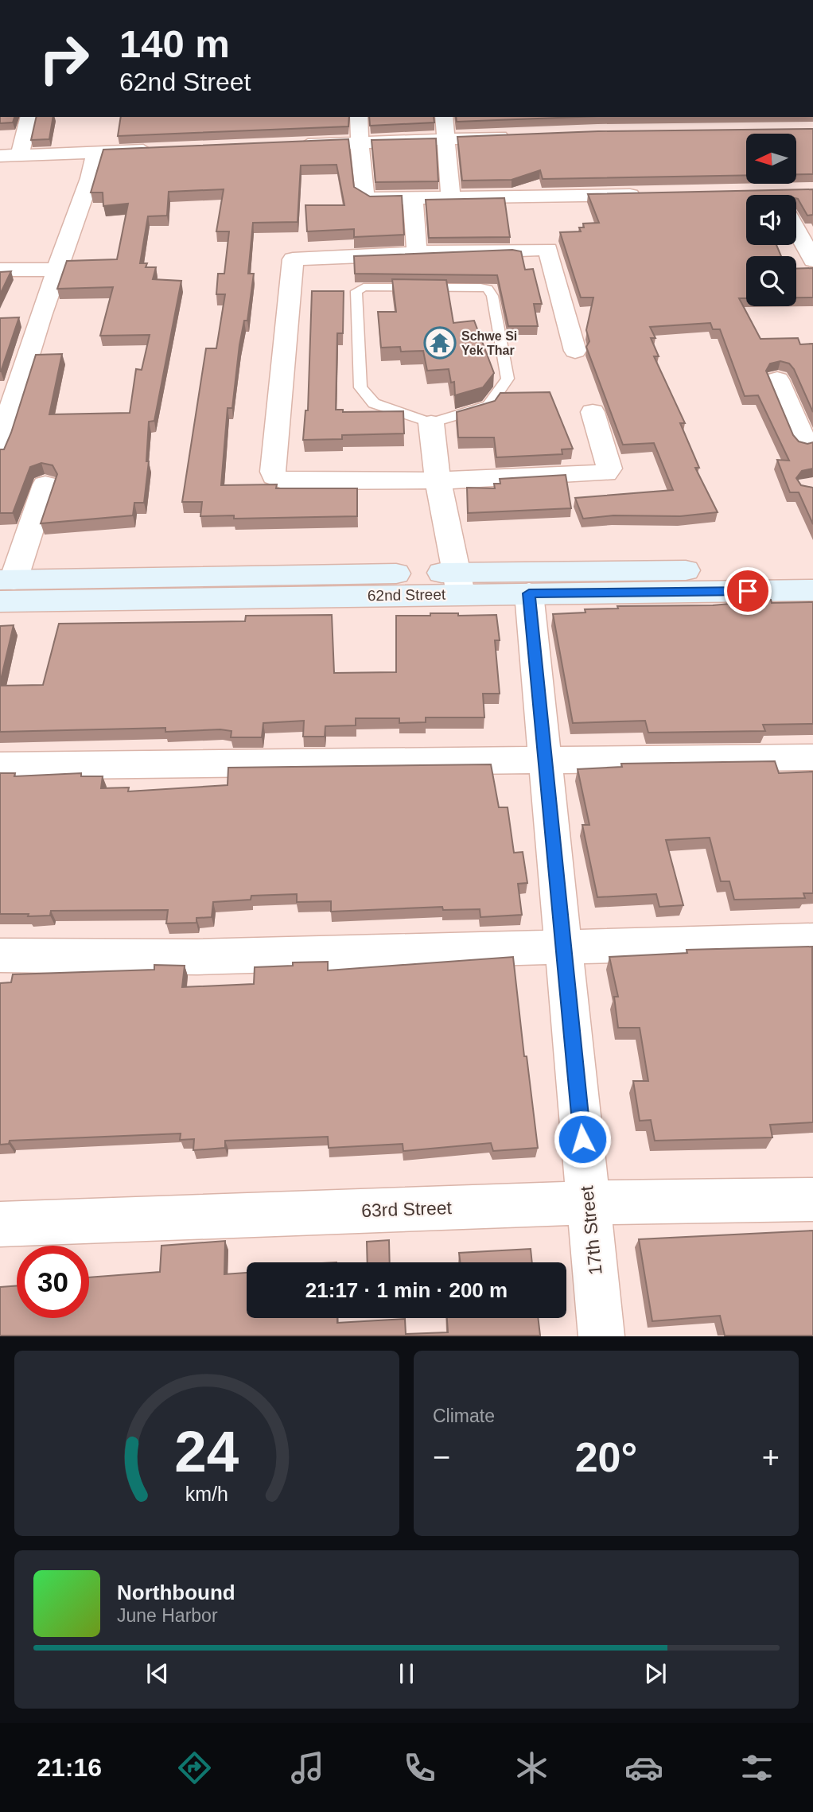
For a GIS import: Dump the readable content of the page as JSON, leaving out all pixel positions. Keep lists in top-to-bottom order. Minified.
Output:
{"streets":{"main road":["62nd Street"],"street":["63rd Street","17th Street"]},"crossings":[["62nd Street","17th Street"],["63rd Street","17th Street"]],"places":{"temple":["Schwe Si Yek Thar"]},"north":"left","page":{"turn":["140 m","62nd Street"],"limit":"30","trip":"21:17 · 1 min · 200 m","tile":"Climate","heat":["−","20°","+"],"song":["Northbound","June Harbor"],"tabs":"21:16","gauge":["24","km/h"]}}
